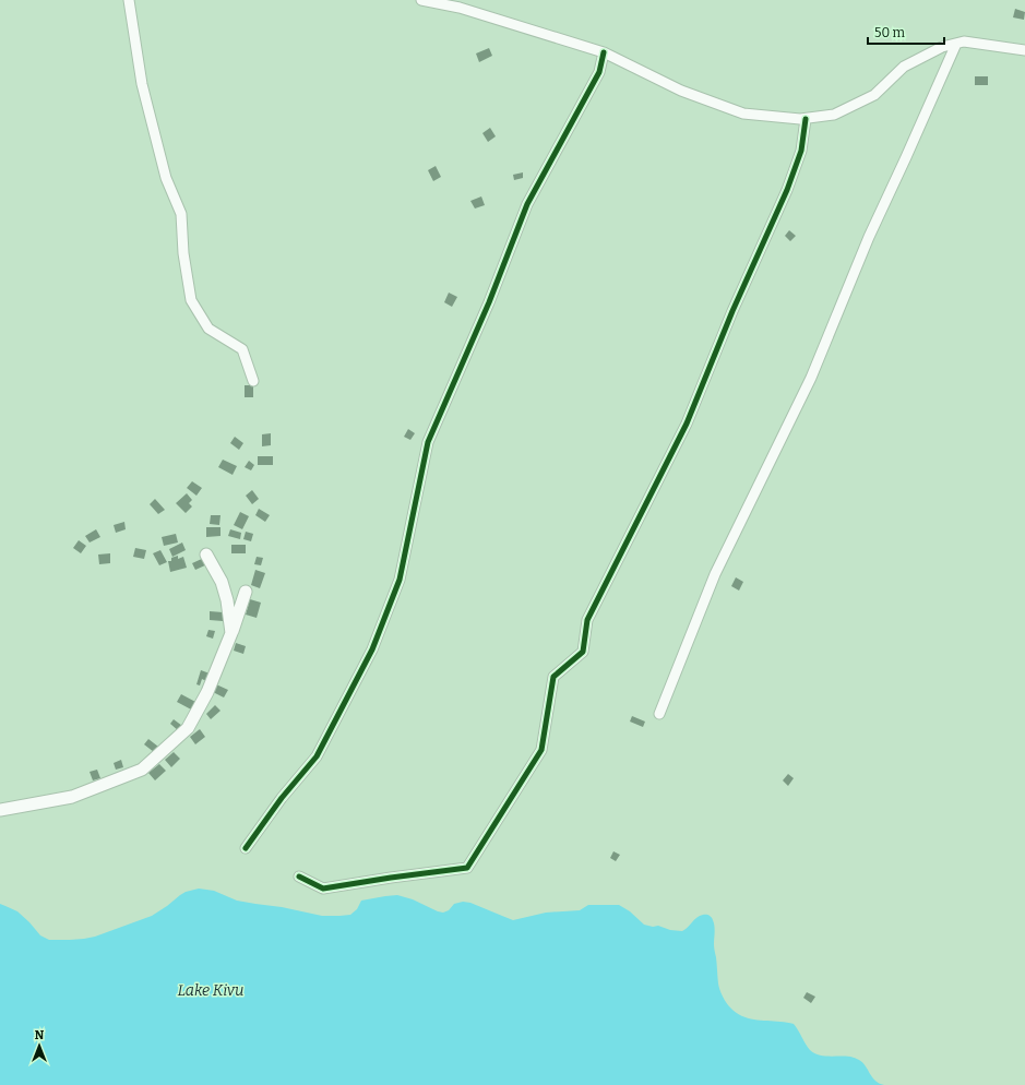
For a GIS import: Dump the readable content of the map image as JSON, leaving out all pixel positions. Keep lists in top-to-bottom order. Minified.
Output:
{"water":["Lake Kivu"],"scale_bar":"50 m","north":"top"}
